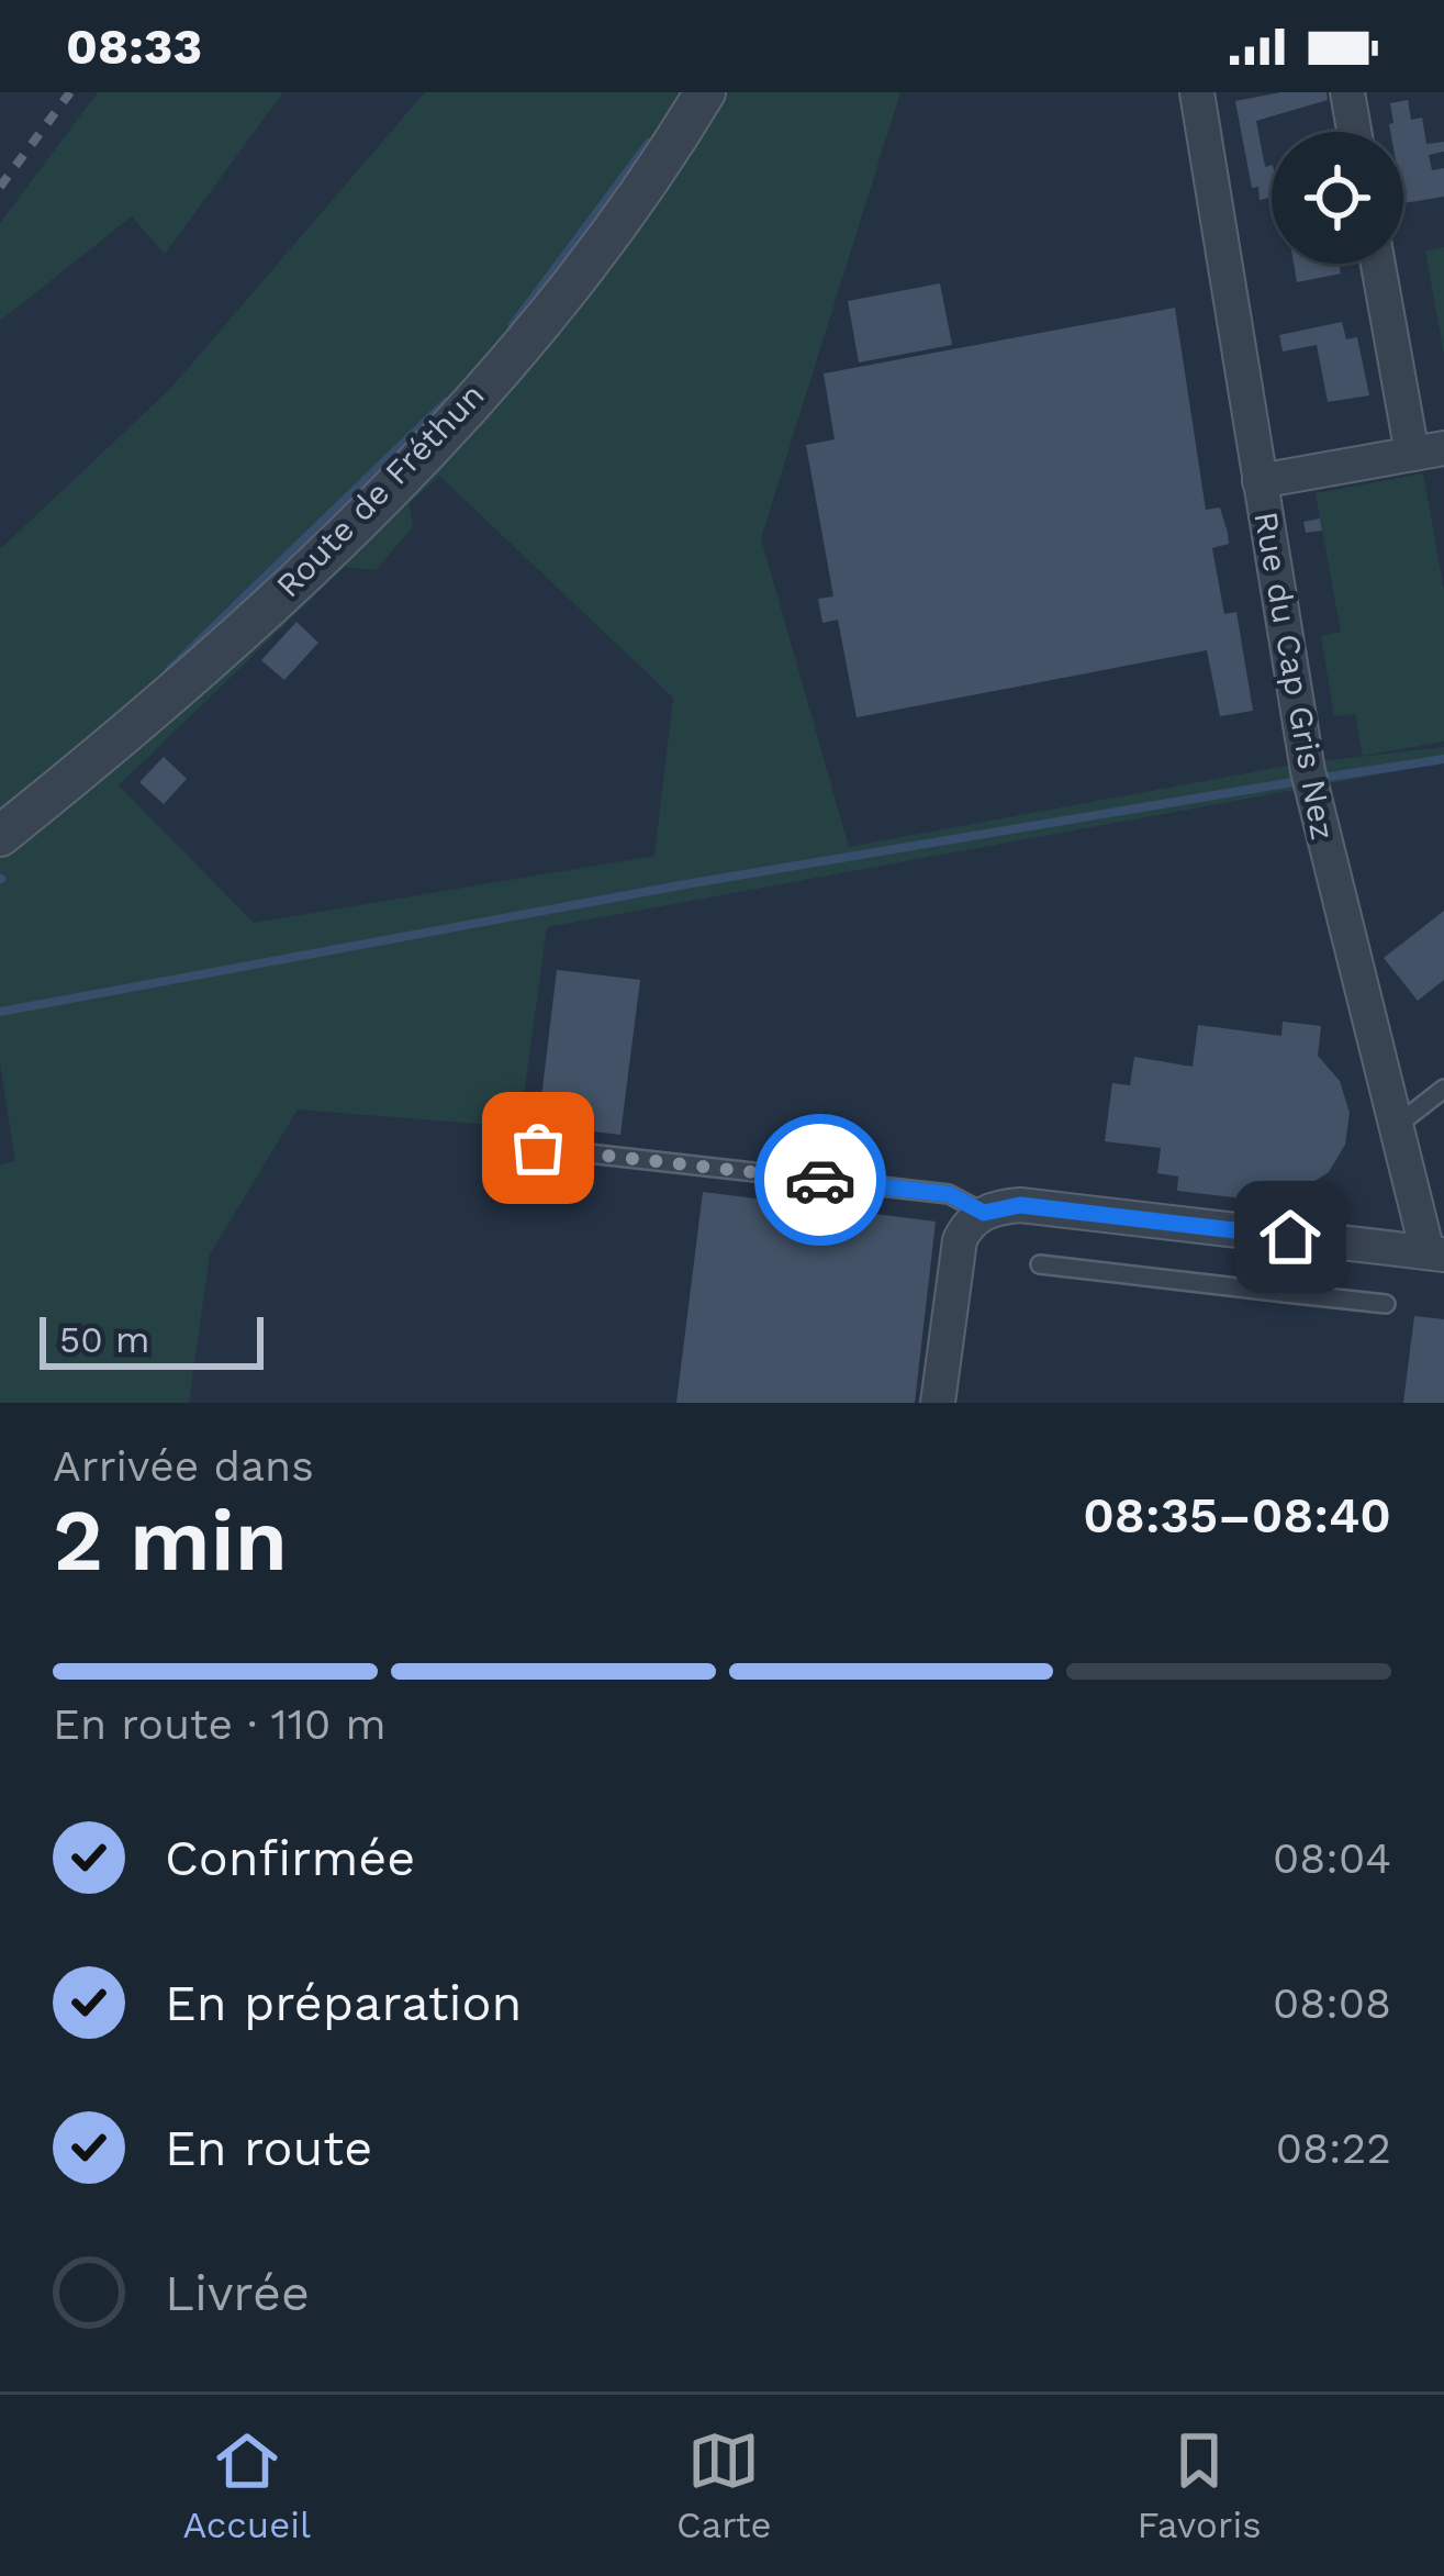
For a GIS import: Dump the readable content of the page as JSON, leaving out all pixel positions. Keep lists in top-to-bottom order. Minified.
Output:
{"streets":{"street":["Route de Fréthun","Rue du Cap Gris Nez"]},"scale_bar":"50 m","page":{"status":"08:33","scale":"50 m","heading":["2 min","Arrivée dans","08:35–08:40"],"bar":"En route · 110 m","list":[["Confirmée","08:04"],["En préparation","08:08"],["En route","08:22"],"Livrée"],"tabs":["Accueil","Carte","Favoris"]}}
